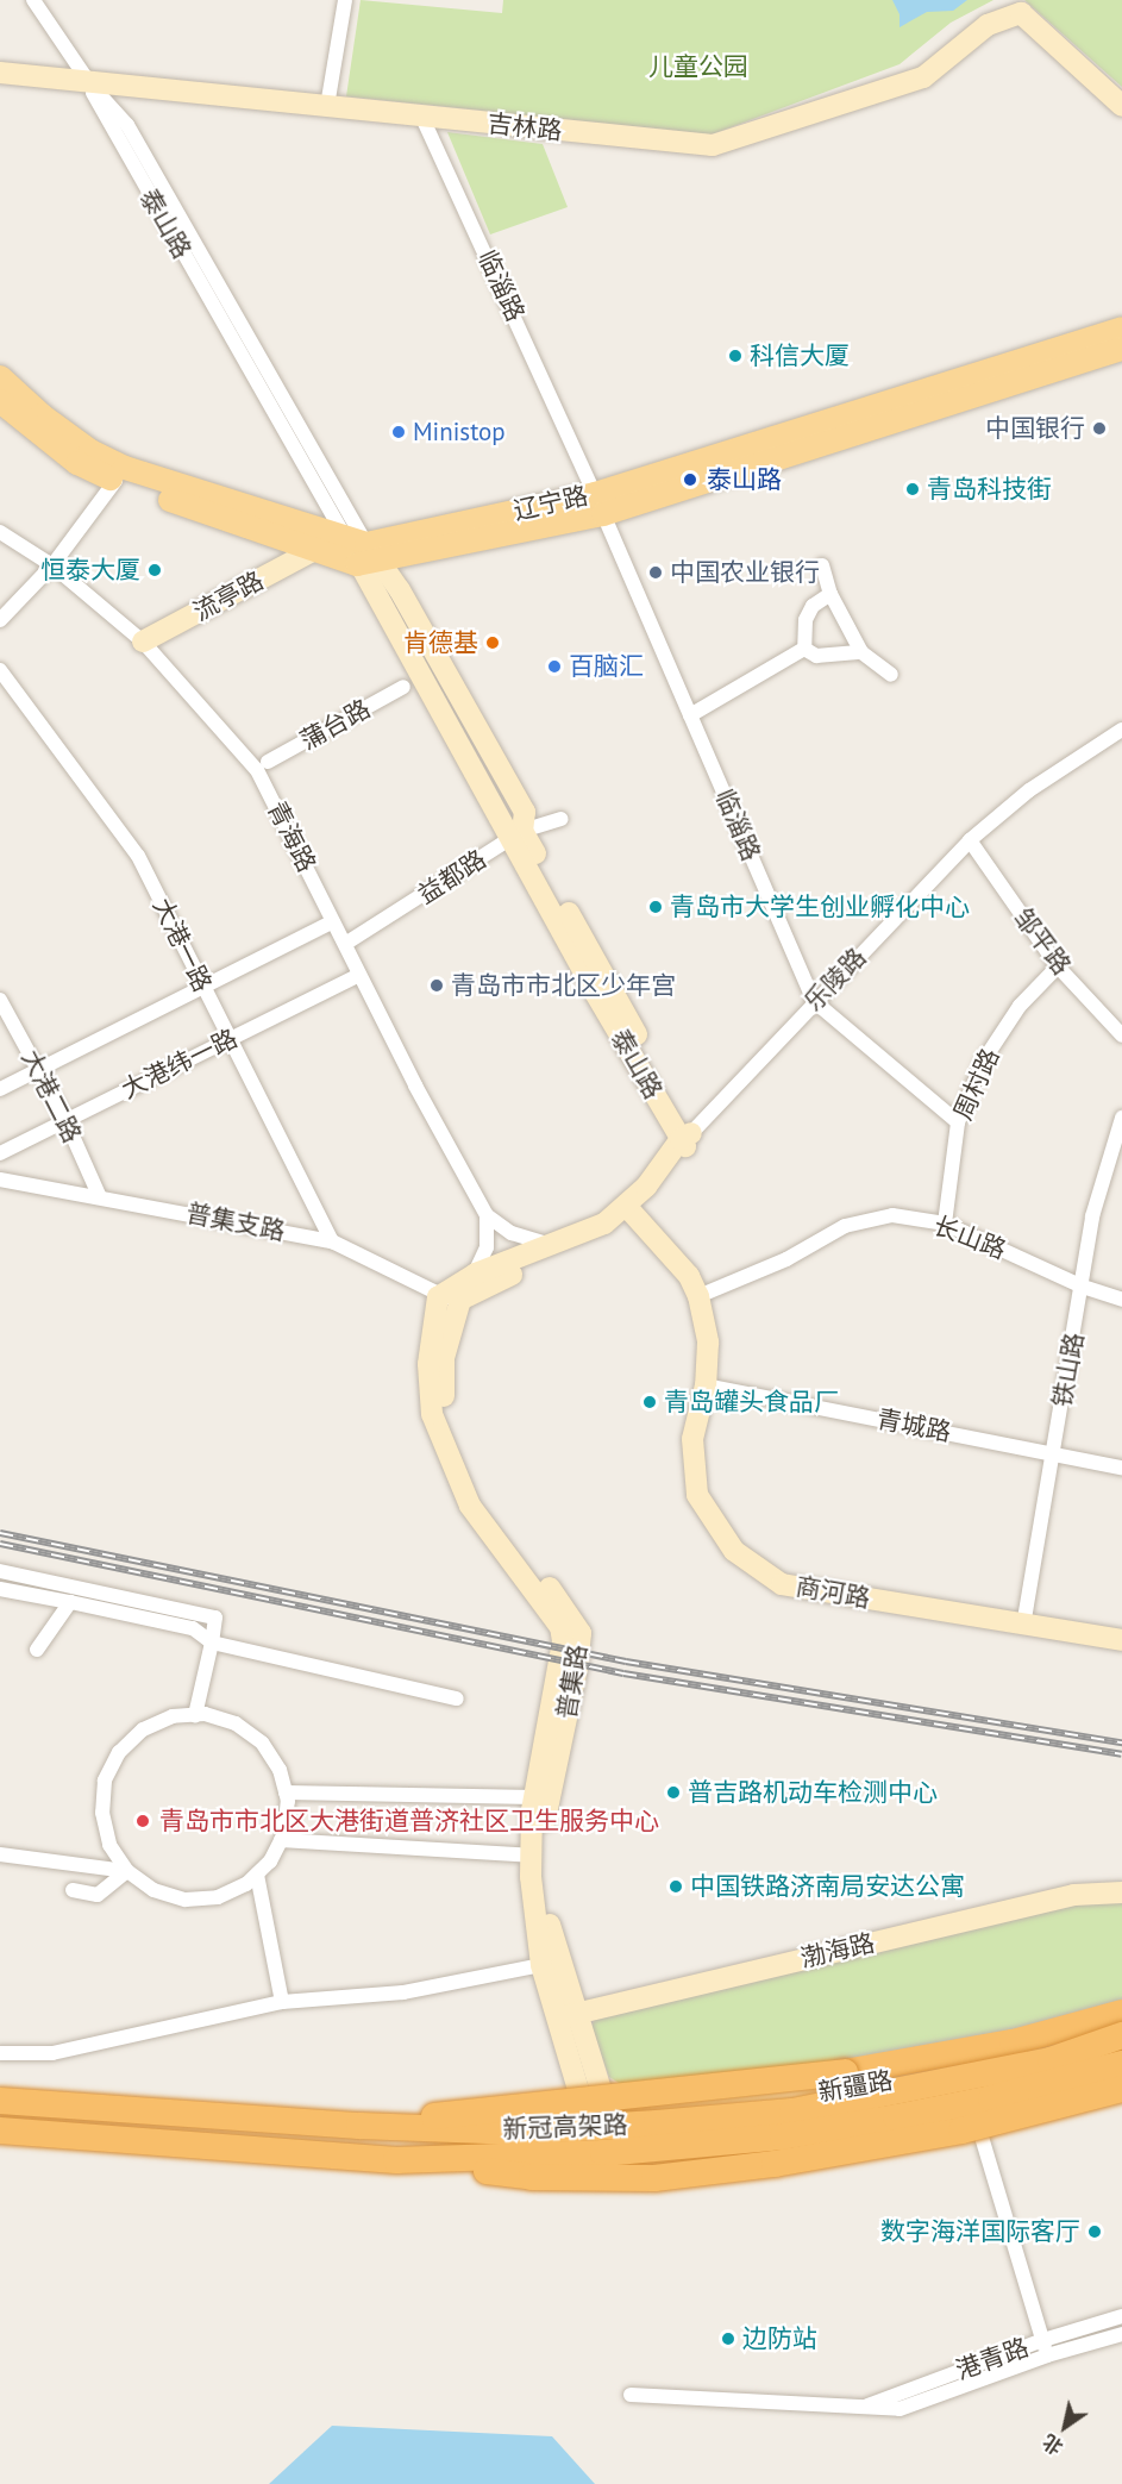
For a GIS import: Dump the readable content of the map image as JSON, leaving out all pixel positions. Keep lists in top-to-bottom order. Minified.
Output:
{"streets":{"highway":["新冠高架路"],"main road":["辽宁路"],"street":["吉林路","泰山路","临淄路","流亭路","蒲台路","青海路","益都路","邹平路","大港一路","乐陵路","大港纬一路","周村路","大港二路","普集支路","长山路","铁山路","青城路","商河路","普集路","渤海路","新疆路","港青路"]},"crossings":[["吉林路","泰山路"],["吉林路","临淄路"],["泰山路","辽宁路"],["泰山路","益都路"],["泰山路","乐陵路"],["临淄路","辽宁路"],["临淄路","乐陵路"],["临淄路","周村路"],["流亭路","青海路"],["青海路","益都路"],["青海路","大港纬一路"],["邹平路","乐陵路"],["邹平路","周村路"],["大港一路","大港纬一路"],["大港一路","普集支路"],["乐陵路","普集支路"],["乐陵路","商河路"],["乐陵路","普集路"],["大港纬一路","大港二路"],["周村路","长山路"],["大港二路","普集支路"],["普集支路","普集路"],["长山路","铁山路"],["长山路","商河路"],["铁山路","青城路"],["铁山路","商河路"],["青城路","商河路"],["普集路","渤海路"],["普集路","新疆路"]],"parks":["儿童公园"],"places":["科信大厦","中国银行","Ministop","泰山路","青岛科技街","恒泰大厦","中国农业银行","肯德基","百脑汇","青岛市大学生创业孵化中心","青岛市市北区少年宫","青岛罐头食品厂","普吉路机动车检测中心","青岛市市北区大港街道普济社区卫生服务中心","中国铁路济南局安达公寓","数字海洋国际客厅","边防站"],"north":"bottom left"}
